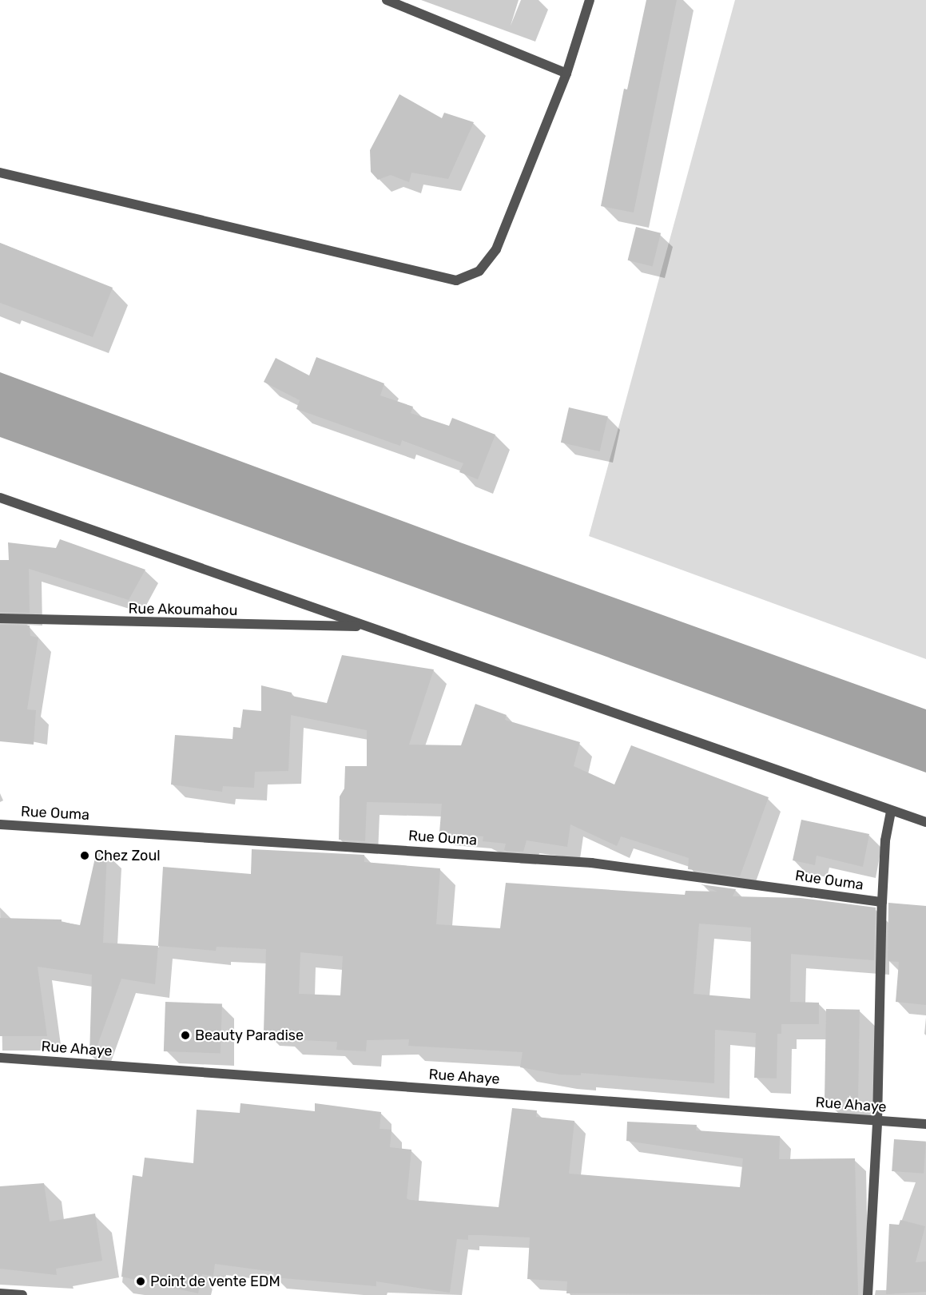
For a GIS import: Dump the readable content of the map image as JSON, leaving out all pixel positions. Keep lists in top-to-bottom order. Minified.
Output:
{"streets":{"street":["Rue Akoumahou","Rue Ouma","Rue Ahaye"]},"places":["Chez Zoul","Beauty Paradise","Point de vente EDM"]}
